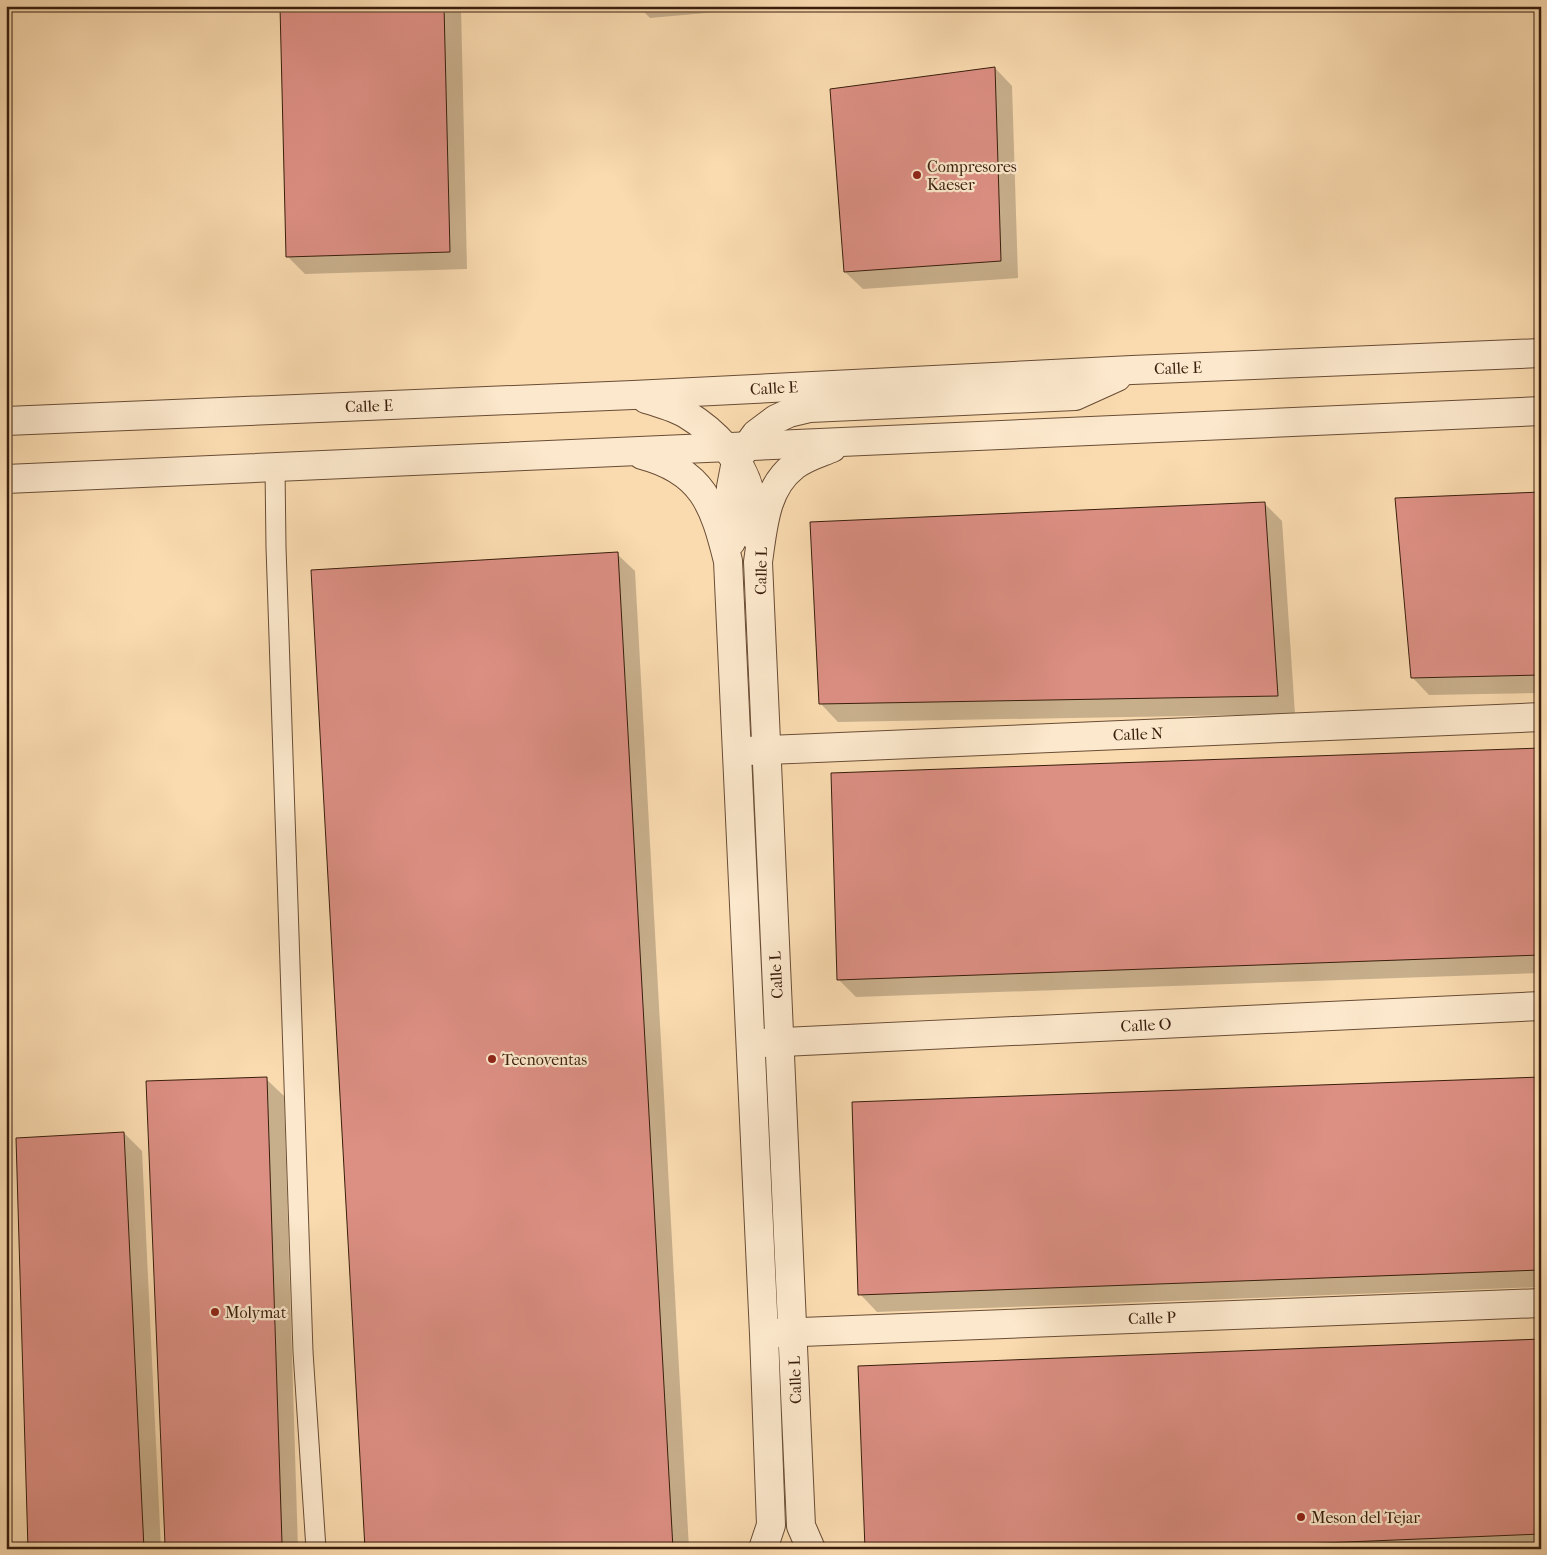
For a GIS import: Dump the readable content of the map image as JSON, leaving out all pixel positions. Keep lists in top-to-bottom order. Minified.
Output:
{"streets":{"street":["Calle E","Calle L","Calle N","Calle O","Calle P"]},"crossings":[["Calle L","Calle N"],["Calle L","Calle O"],["Calle L","Calle P"]],"places":["Compresores Kaeser","Tecnoventas","Molymat","Meson del Tejar"]}
